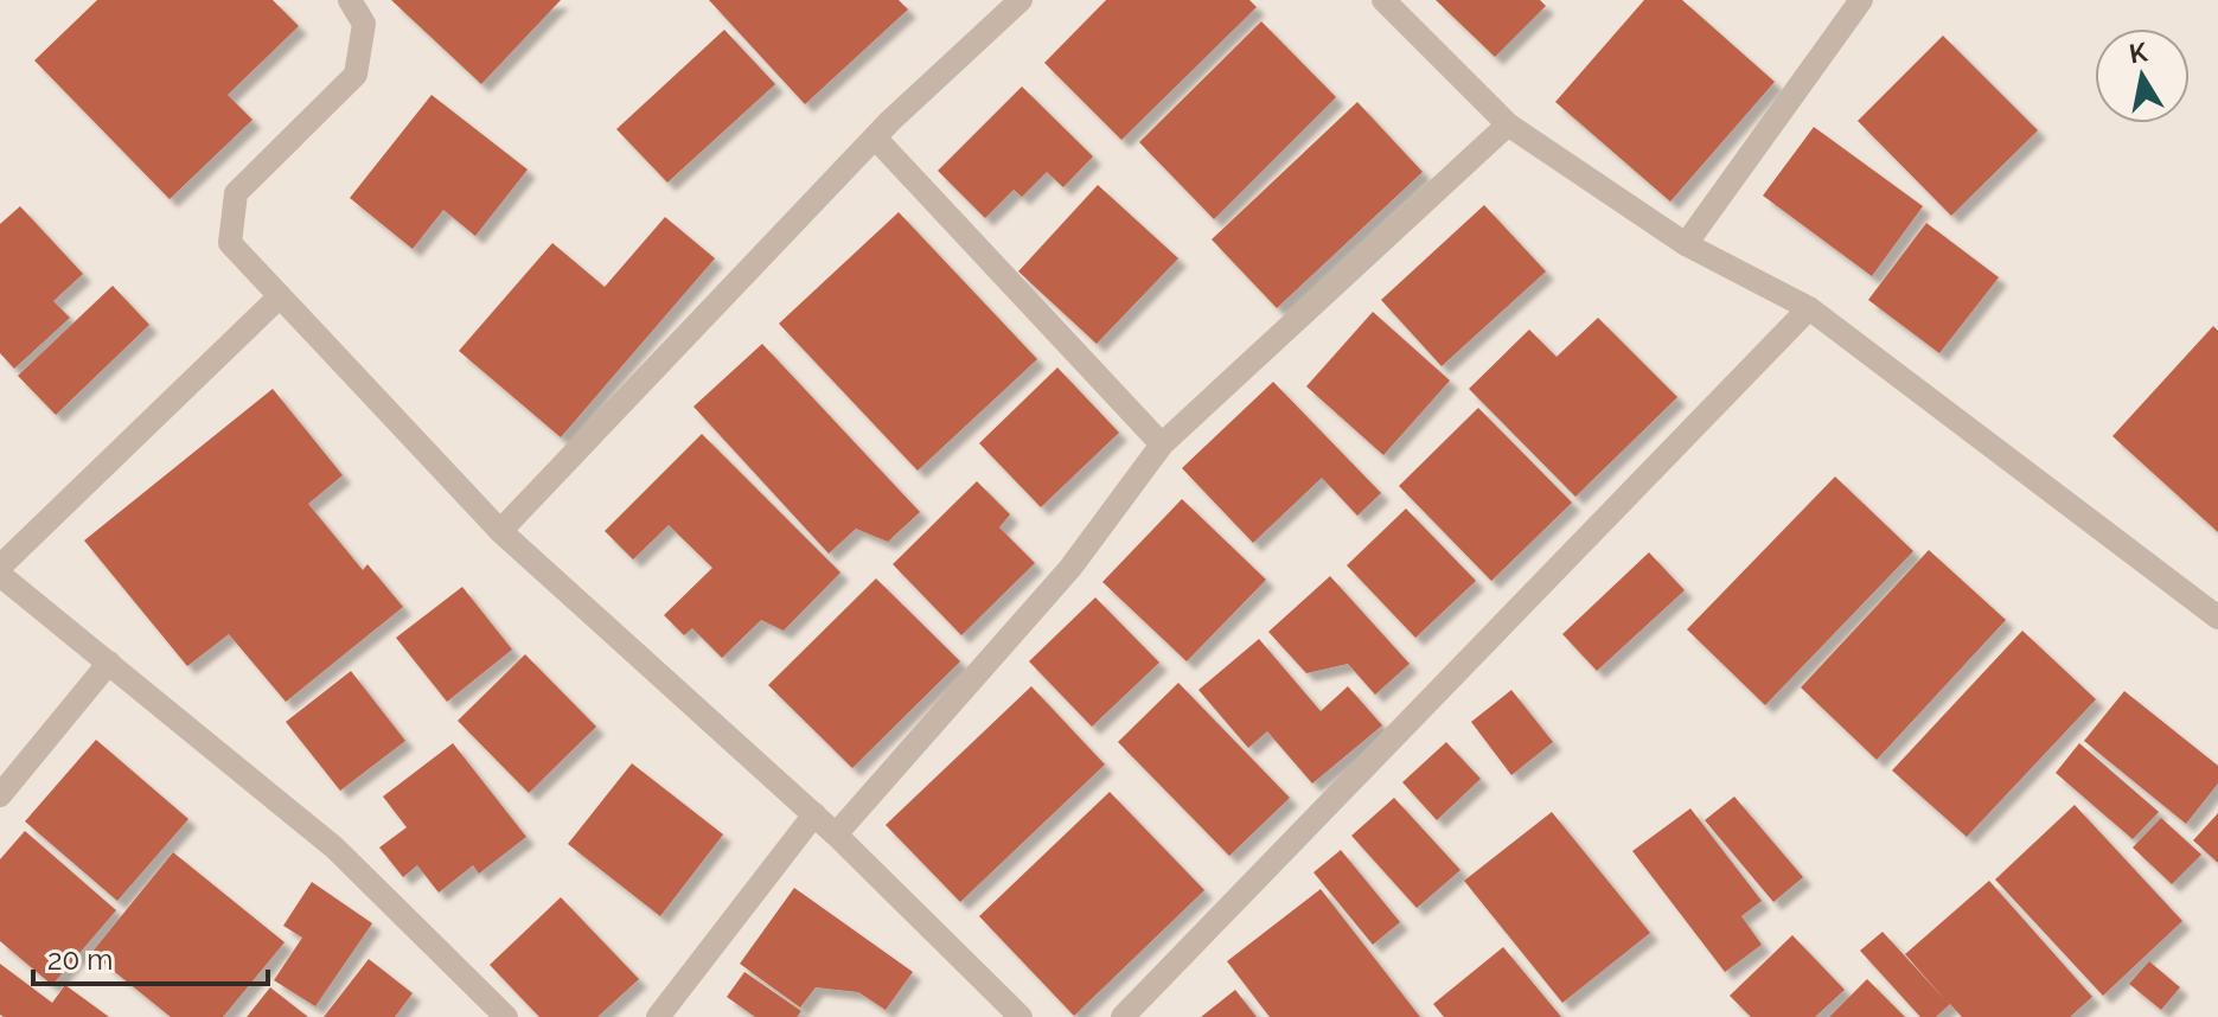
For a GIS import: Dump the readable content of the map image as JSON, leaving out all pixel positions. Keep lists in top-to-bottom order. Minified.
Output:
{"scale_bar":"20 m","north":"top"}
